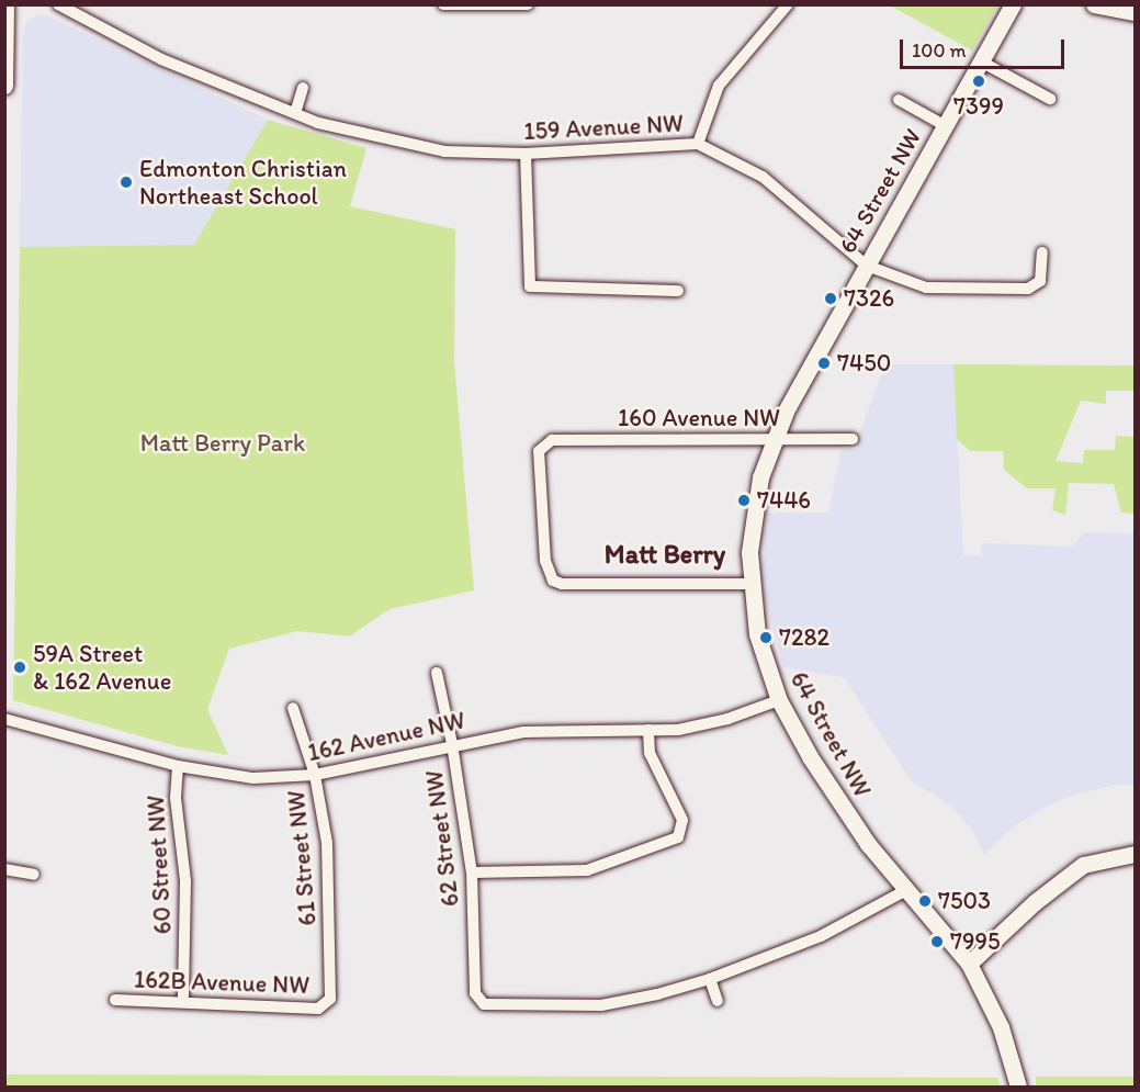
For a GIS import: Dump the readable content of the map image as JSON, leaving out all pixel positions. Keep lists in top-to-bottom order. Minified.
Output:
{"streets":{"street":["159 Avenue NW","64 Street NW","160 Avenue NW","162 Avenue NW","62 Street NW","61 Street NW","60 Street NW","162B Avenue NW"]},"crossings":[["159 Avenue NW","64 Street NW"],["64 Street NW","160 Avenue NW"],["64 Street NW","162 Avenue NW"],["162 Avenue NW","62 Street NW"],["162 Avenue NW","61 Street NW"],["162 Avenue NW","60 Street NW"],["61 Street NW","162B Avenue NW"],["60 Street NW","162B Avenue NW"]],"districts":["Matt Berry"],"parks":["Matt Berry Park"],"places":["7399","Edmonton Christian Northeast School","7326","7450","7446","7282","59A Street & 162 Avenue","7503","7995"],"scale_bar":"100 m"}
